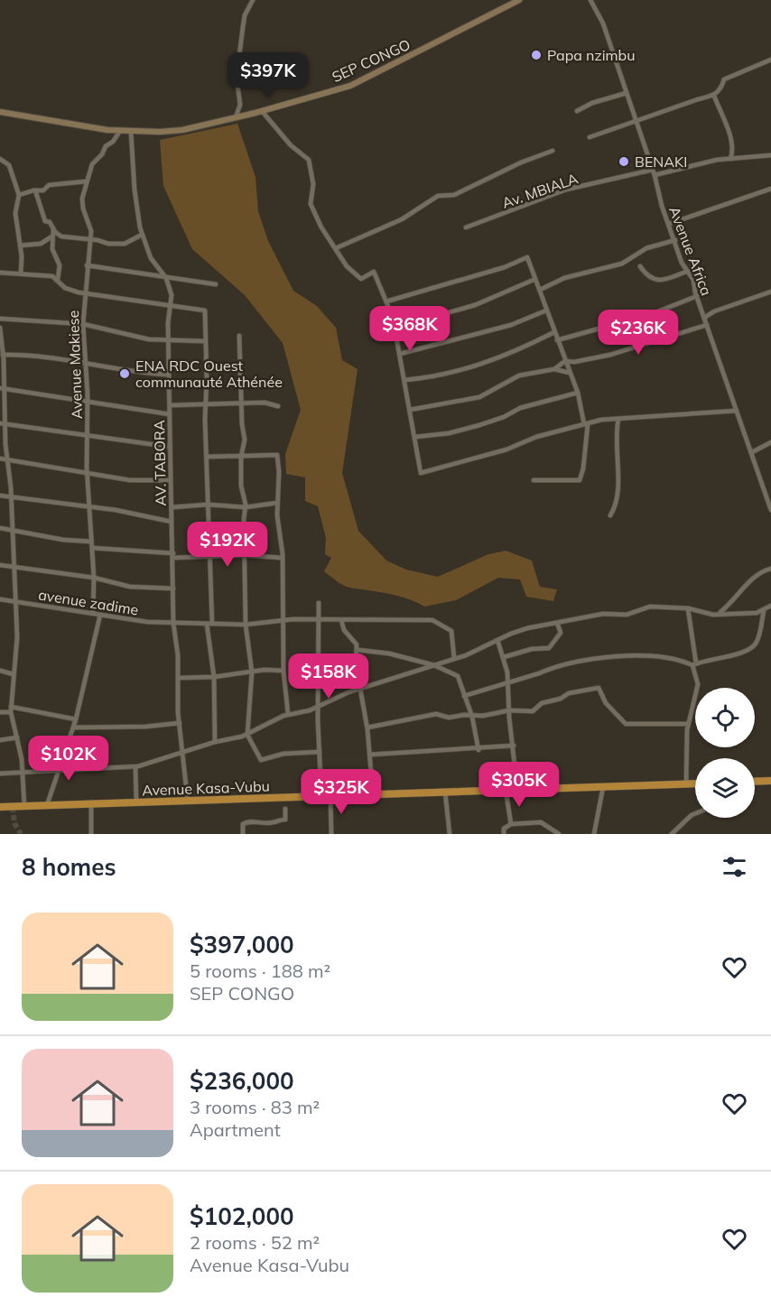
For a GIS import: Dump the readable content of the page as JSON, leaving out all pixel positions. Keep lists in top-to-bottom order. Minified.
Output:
{"streets":{"highway":["Avenue Kasa-Vubu"],"street":["SEP CONGO","Av. MBIALA","Avenue Africa","Avenue Makiese","AV. TABORA","avenue zadime"]},"crossings":[["SEP CONGO","Avenue Makiese"],["SEP CONGO","AV. TABORA"],["Av. MBIALA","Avenue Africa"],["Avenue Makiese","avenue zadime"],["AV. TABORA","avenue zadime"],["AV. TABORA","Avenue Kasa-Vubu"]],"places":["Papa nzimbu","BENAKI","ENA RDC Ouest communauté Athénée"],"page":{"price":["$397K","$368K","$236K","$192K","$158K","$102K","$305K","$325K"],"heading":"8 homes","list":[{"name":"$397,000","note":"5 rooms · 188 m² · SEP CONGO"},{"name":"$236,000","note":"3 rooms · 83 m² · Apartment"},{"name":"$102,000","note":"2 rooms · 52 m² · Avenue Kasa-Vubu"}]}}
